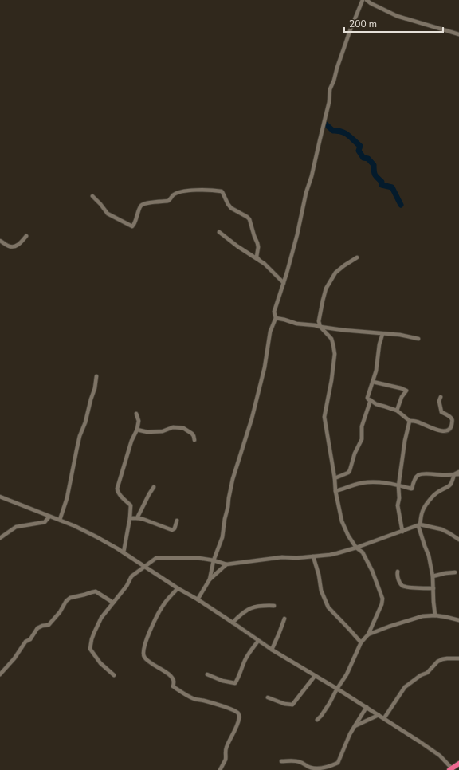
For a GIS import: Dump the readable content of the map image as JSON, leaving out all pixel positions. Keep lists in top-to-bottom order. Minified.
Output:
{"scale_bar":"200 m"}
